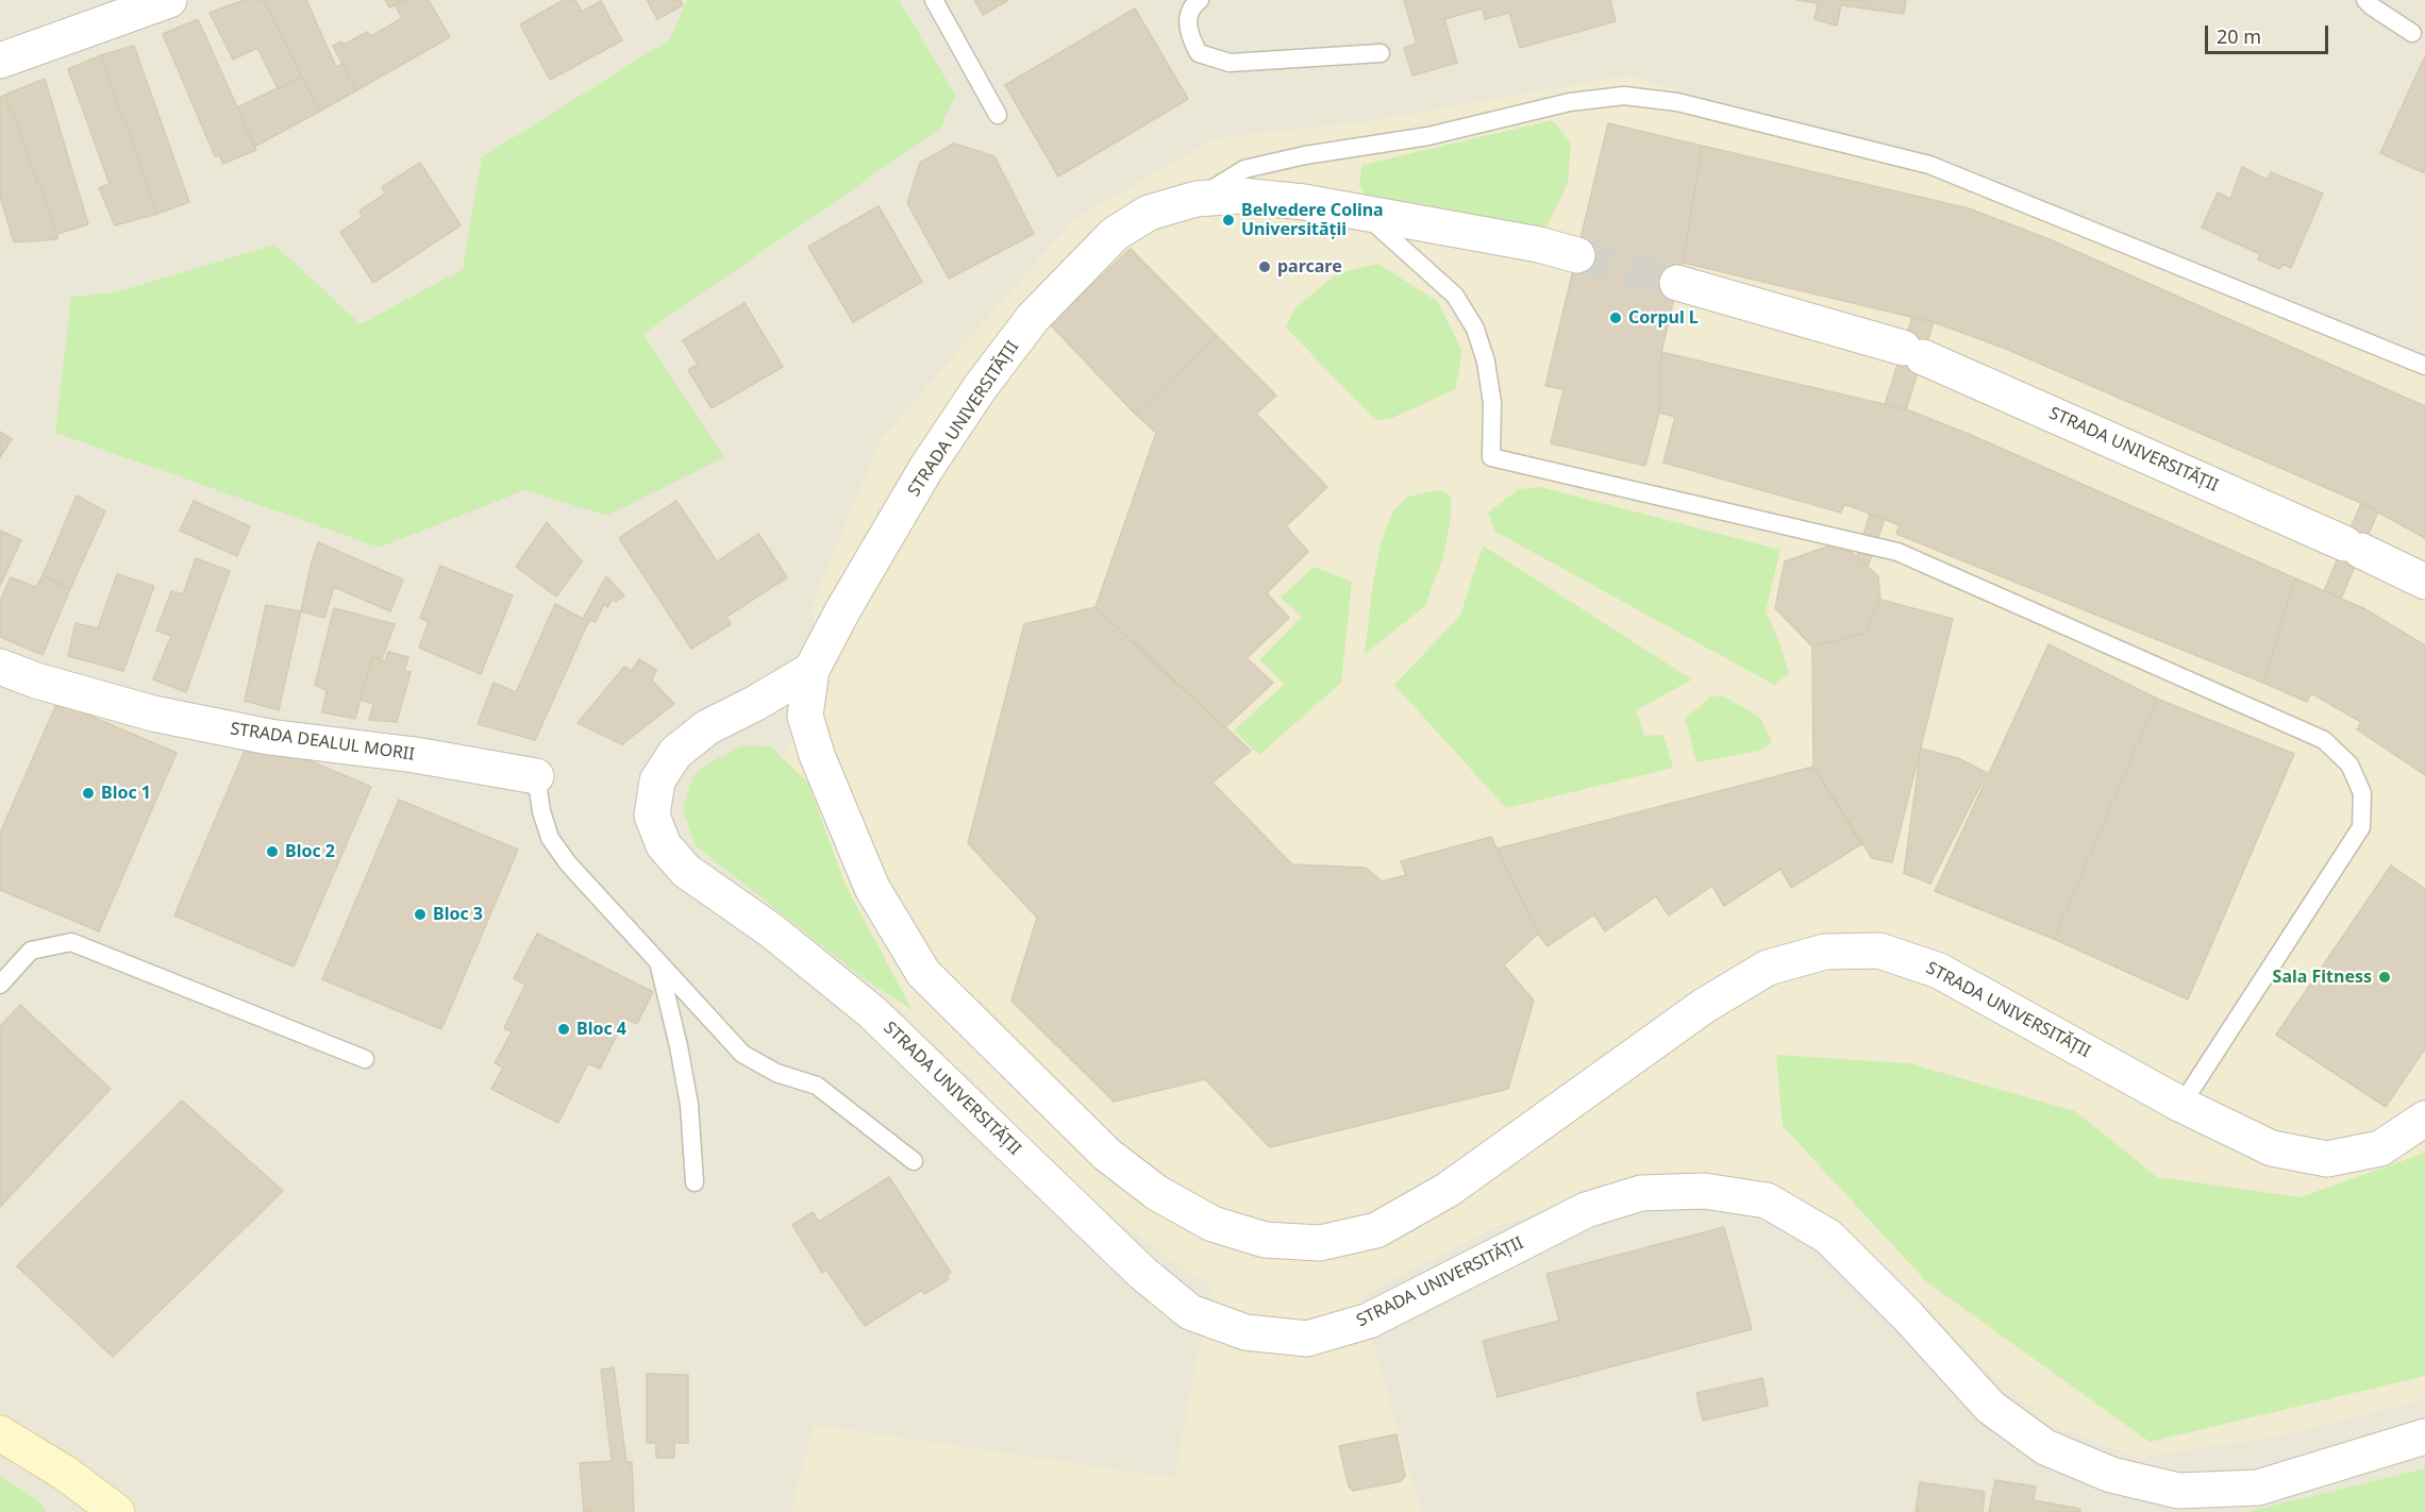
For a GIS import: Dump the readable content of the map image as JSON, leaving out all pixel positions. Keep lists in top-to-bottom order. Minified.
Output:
{"streets":{"street":["STRADA UNIVERSITĂȚII","STRADA DEALUL MORII"]},"places":["Belvedere Colina Universității","parcare","Corpul L","Bloc 1","Bloc 2","Bloc 3","Sala Fitness","Bloc 4"],"scale_bar":"20 m"}
